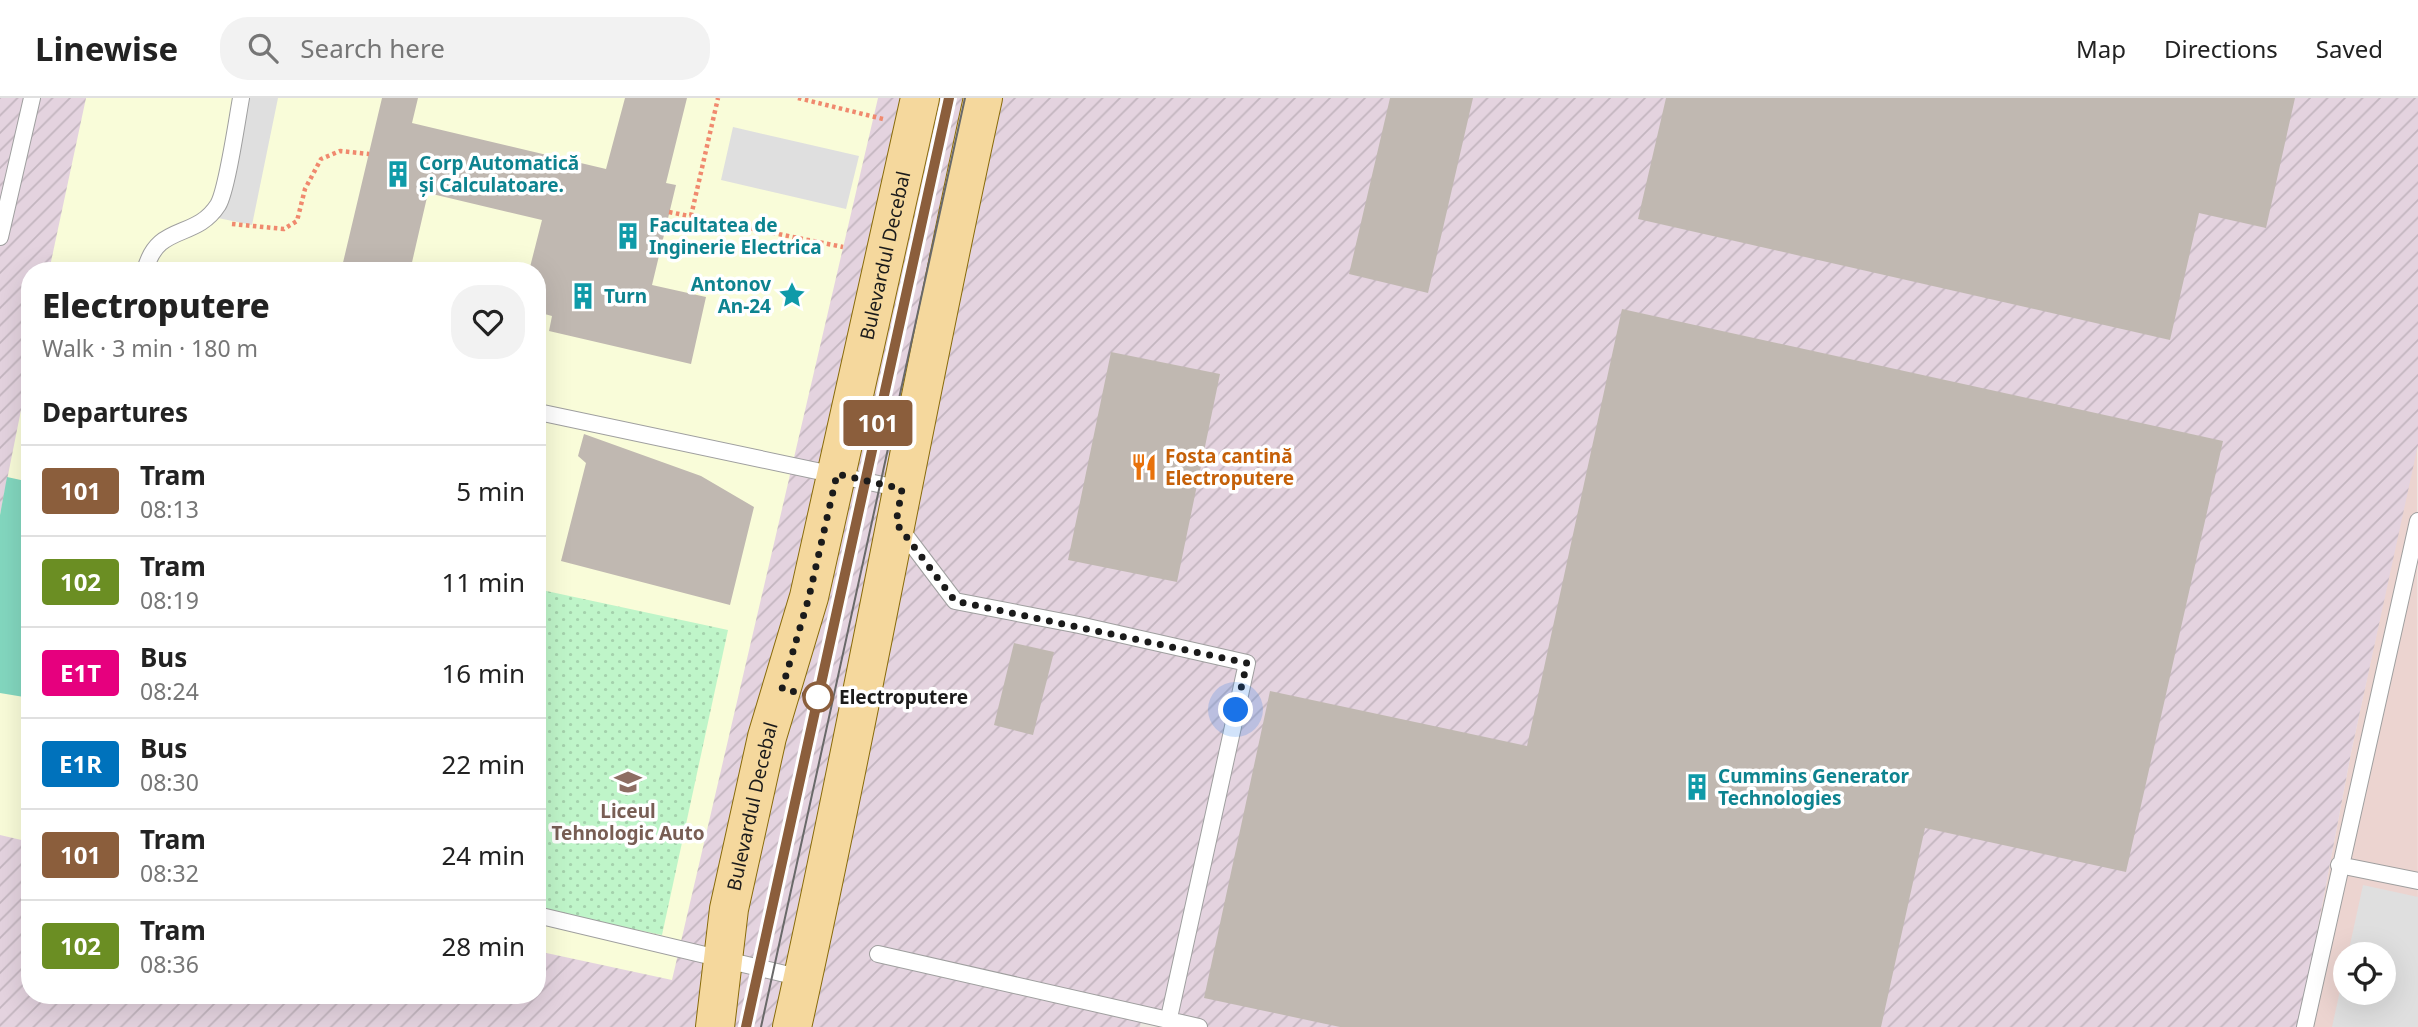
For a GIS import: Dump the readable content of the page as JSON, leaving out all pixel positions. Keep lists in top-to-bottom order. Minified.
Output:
{"streets":{"main road":["Bulevardul Decebal"]},"places":{"building":["Corp Automatică și Calculatoare.","Facultatea de Inginerie Electrica","Turn","Cummins Generator Technologies"],"place":["Antonov An-24"],"restaurant":["Fosta cantină Electroputere"],"other":["Electroputere"],"school or university":["Liceul Tehnologic Auto"]},"lines":["tram line 101"],"page":{"header":"Linewise","search":"Search here","nav":["Map","Directions","Saved"],"on_map":"101","heading":[["Electroputere","Walk · 3 min · 180 m"],"Departures"],"list":[{"mark":"101","name":"Tram","note":"08:13","value":"5 min"},{"mark":"102","name":"Tram","note":"08:19","value":"11 min"},{"mark":"E1T","name":"Bus","note":"08:24","value":"16 min"},{"mark":"E1R","name":"Bus","note":"08:30","value":"22 min"},{"mark":"101","name":"Tram","note":"08:32","value":"24 min"},{"mark":"102","name":"Tram","note":"08:36","value":"28 min"}]}}
